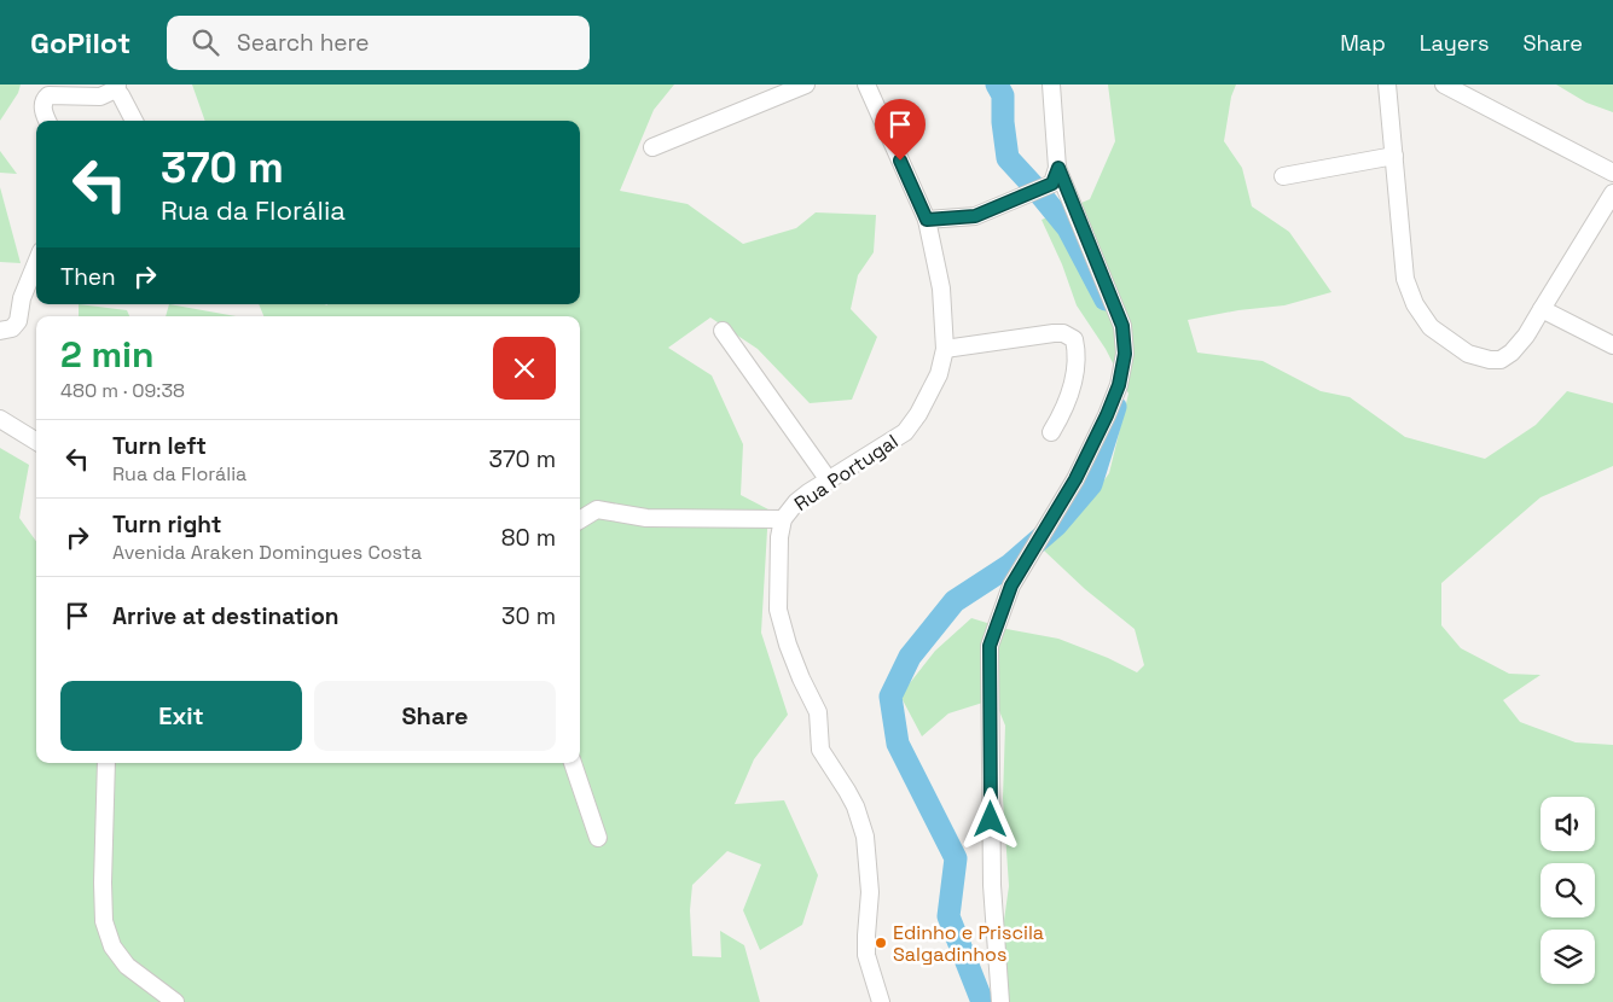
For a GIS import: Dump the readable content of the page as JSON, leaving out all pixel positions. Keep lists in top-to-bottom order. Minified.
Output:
{"streets":{"street":["Rua Portugal"]},"places":["Edinho e Priscila Salgadinhos"],"page":{"header":"GoPilot","search":"Search here","nav":["Map","Layers","Share"],"turn":["370 m","Rua da Florália"],"then":"Then","heading":["2 min","480 m · 09:38"],"list":[{"name":"Turn left","note":"Rua da Florália","value":"370 m"},{"name":"Turn right","note":"Avenida Araken Domingues Costa","value":"80 m"},{"name":"Arrive at destination","value":"30 m"}],"buttons":["Exit","Share"]}}
